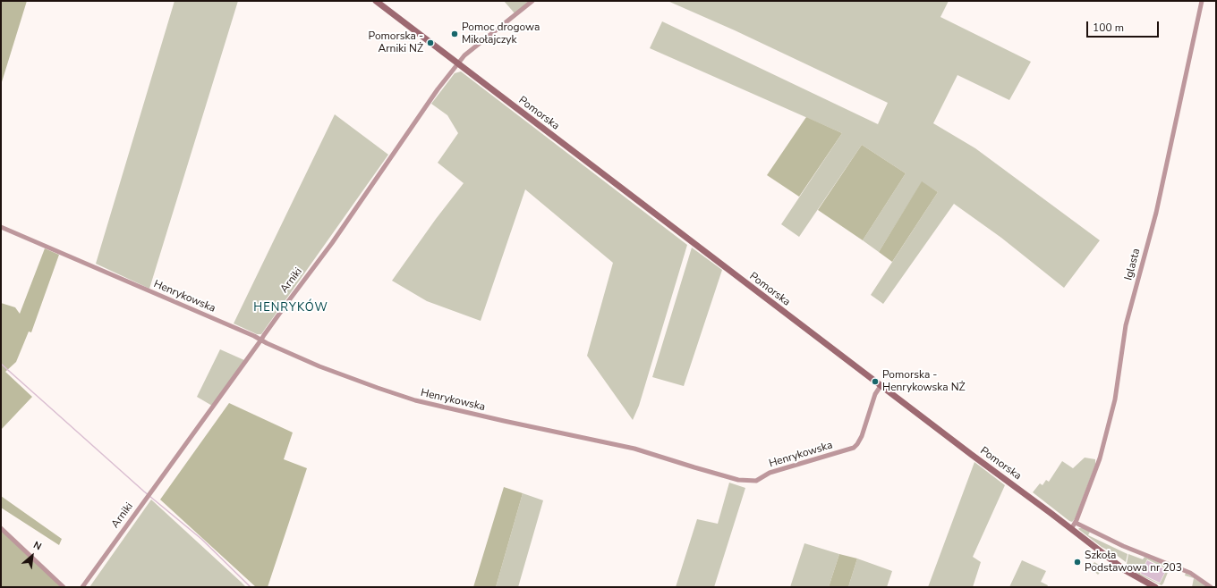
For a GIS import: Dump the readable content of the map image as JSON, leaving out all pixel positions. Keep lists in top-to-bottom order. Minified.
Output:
{"streets":{"street":["Pomorska","Iglasta","Arniki","Henrykowska"]},"crossings":[["Pomorska","Iglasta"],["Pomorska","Arniki"],["Pomorska","Henrykowska"],["Arniki","Henrykowska"]],"districts":["HENRYKÓW"],"places":["Pomoc drogowa Mikołajczyk","Pomorska - Arniki NŻ","Pomorska - Henrykowska NŻ","Szkoła Podstawowa nr 203"],"scale_bar":"100 m","north":"top right"}
